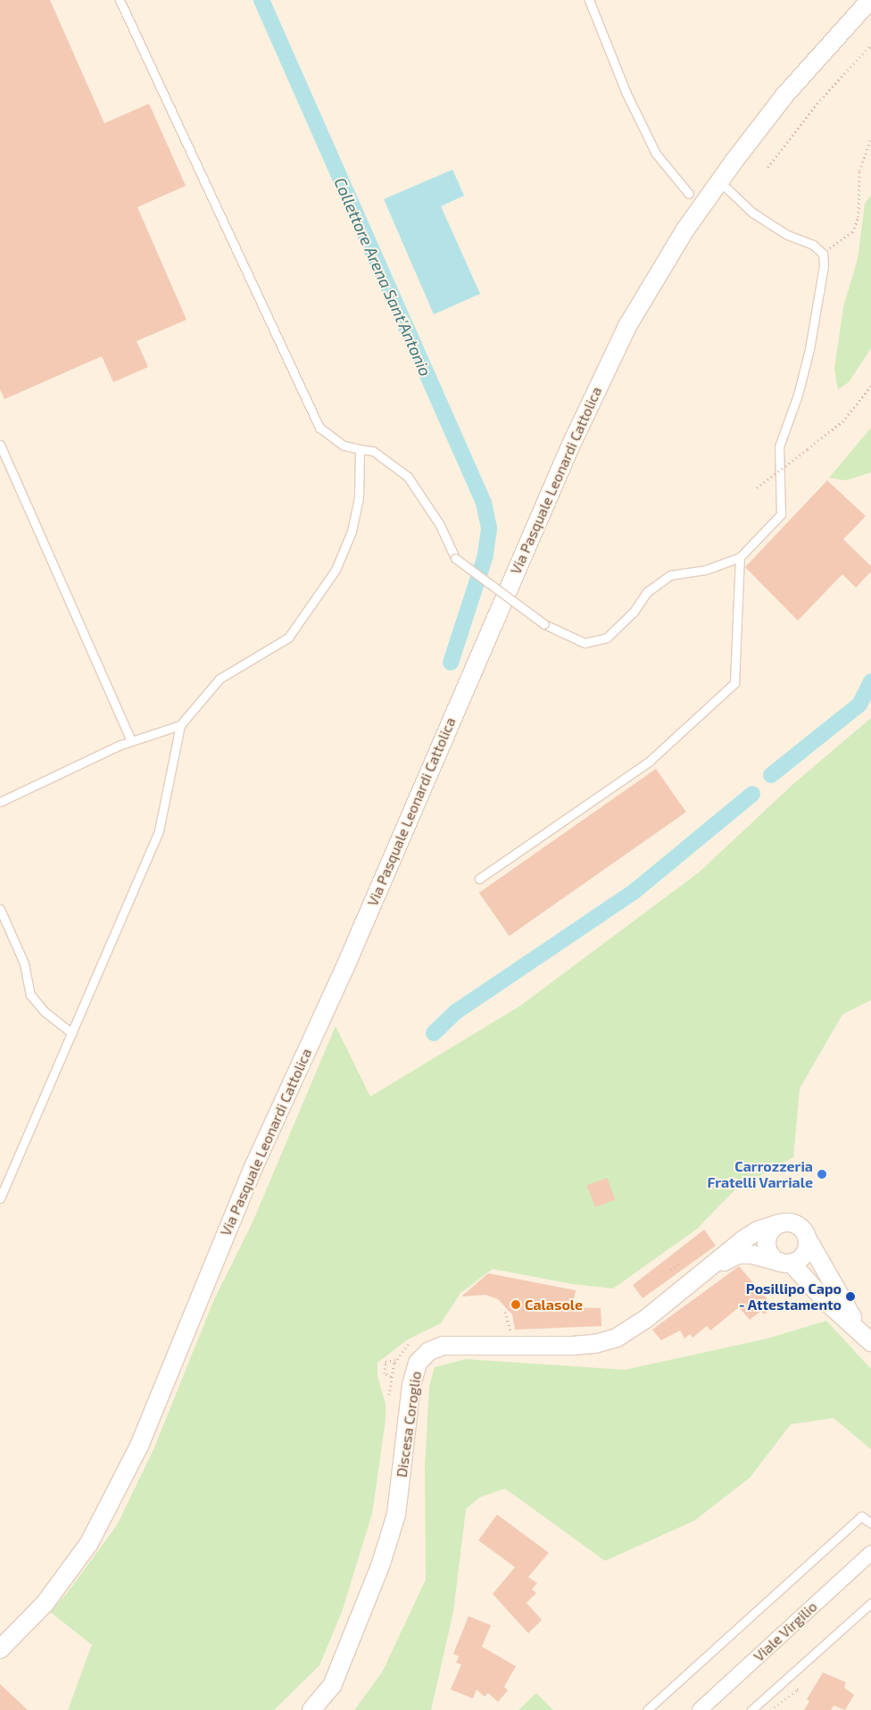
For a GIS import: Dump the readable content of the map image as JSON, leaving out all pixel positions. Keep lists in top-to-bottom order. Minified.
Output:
{"streets":{"street":["Via Pasquale Leonardi Cattolica","Discesa Coroglio","Viale Virgilio"]},"water":["Collettore Arena Sant'Antonio"],"places":["Carrozzeria Fratelli Varriale","Posillipo Capo - Attestamento","Calasole"]}
